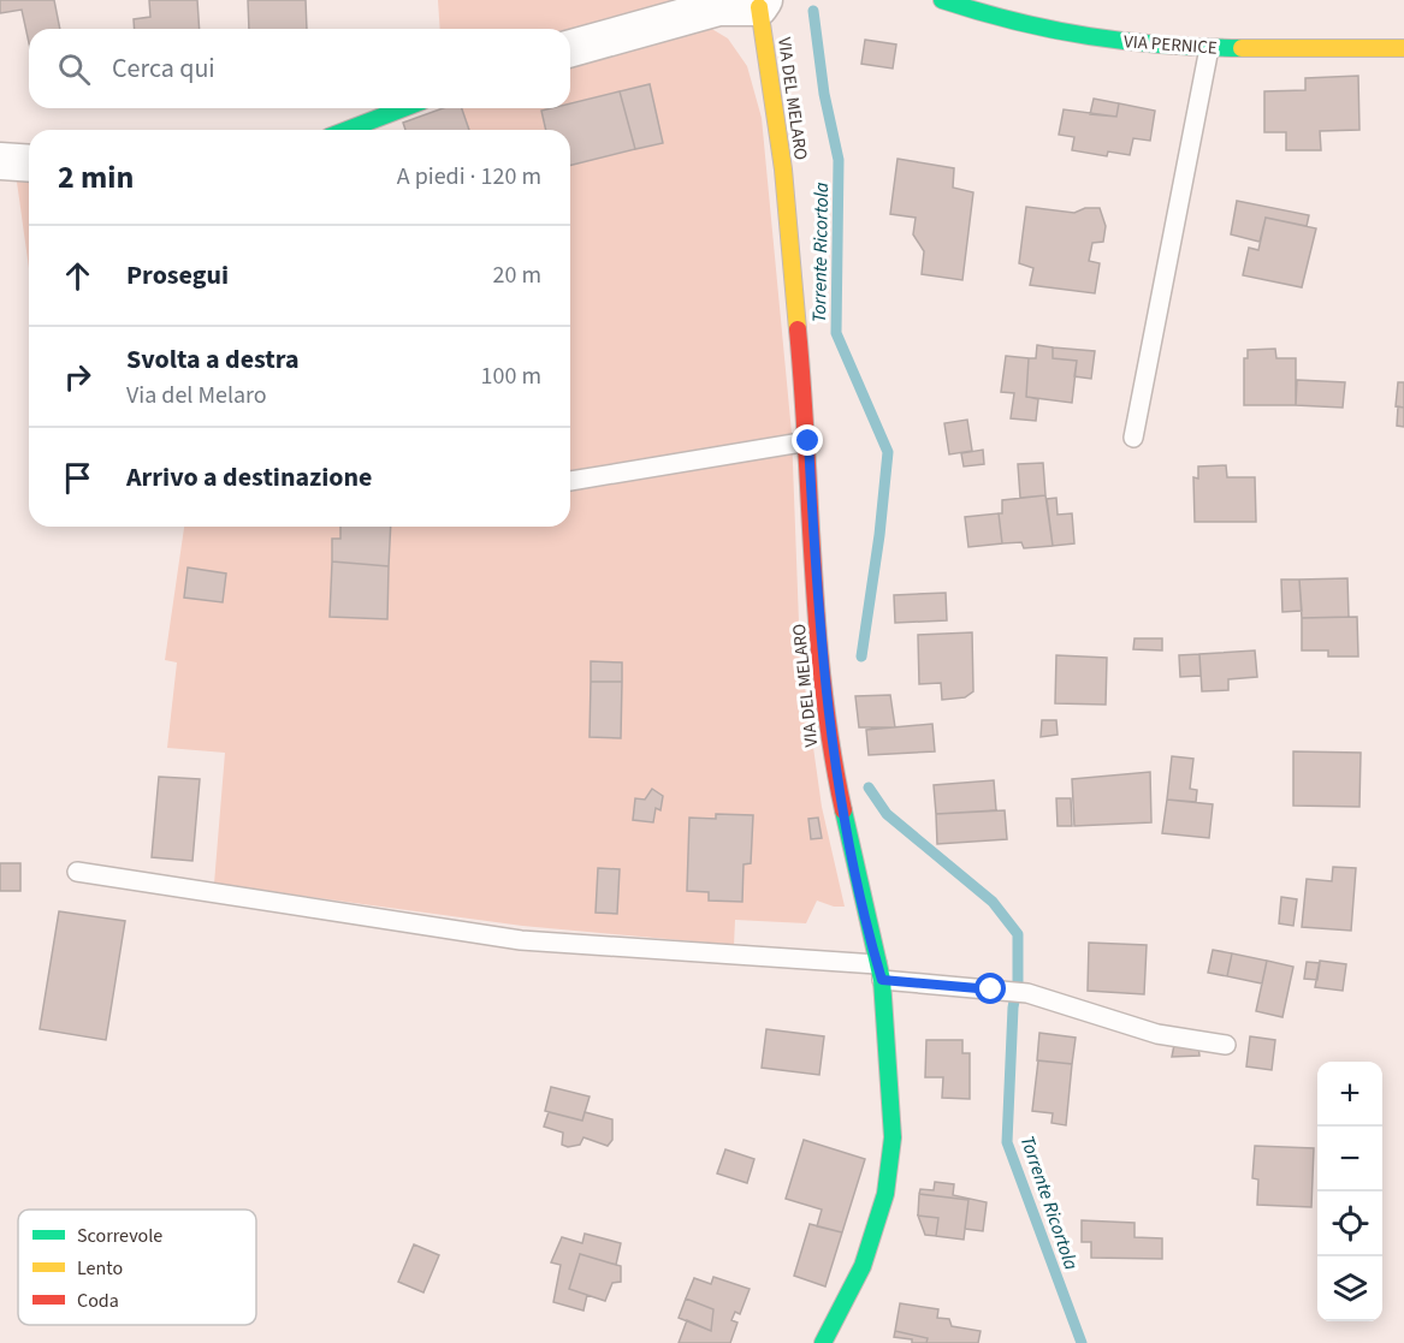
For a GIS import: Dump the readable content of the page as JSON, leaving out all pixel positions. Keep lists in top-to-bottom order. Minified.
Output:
{"streets":{"street":["VIA PERNICE","VIA DEL MELARO"]},"water":["Torrente Ricortola"],"legend":["Scorrevole","Lento","Coda"],"page":{"search":"Cerca qui","heading":["2 min","A piedi · 120 m"],"list":[["Prosegui","20 m"],["Svolta a destra","Via del Melaro","100 m"],"Arrivo a destinazione"],"map_buttons":["+","−"]}}
